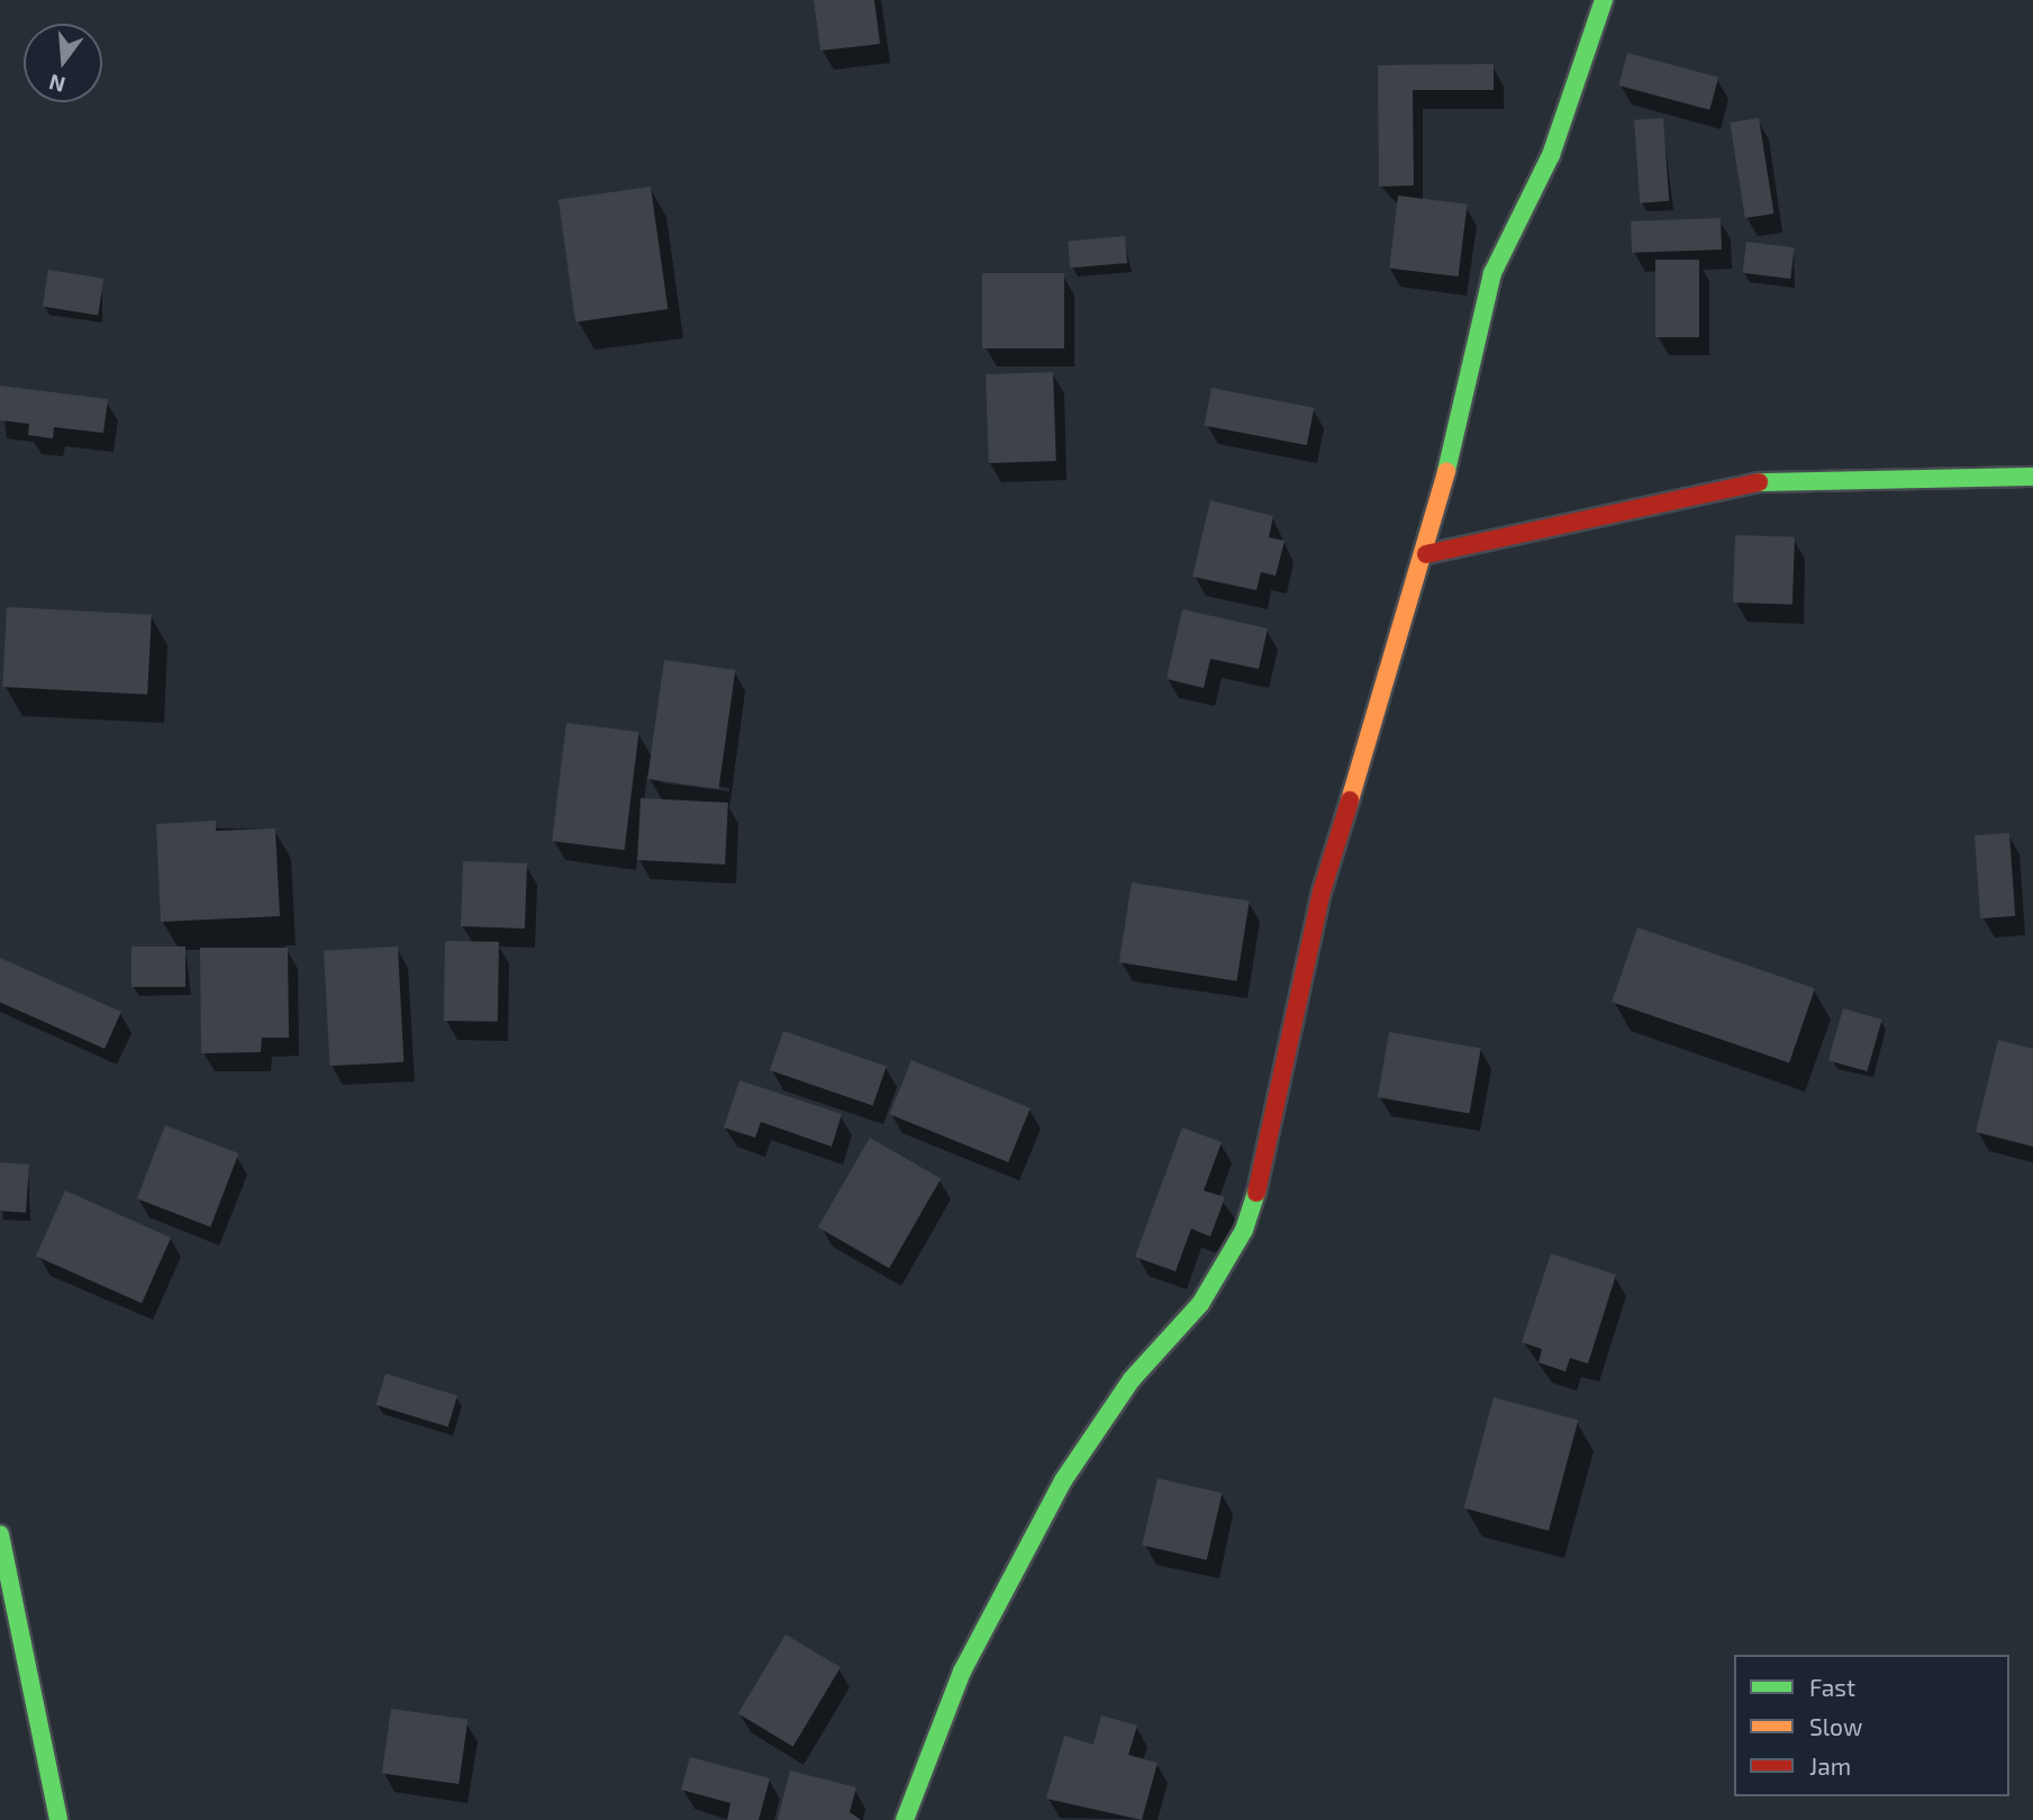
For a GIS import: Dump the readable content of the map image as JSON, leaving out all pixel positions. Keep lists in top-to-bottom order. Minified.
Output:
{"legend":["Fast","Slow","Jam"],"north":"bottom"}
